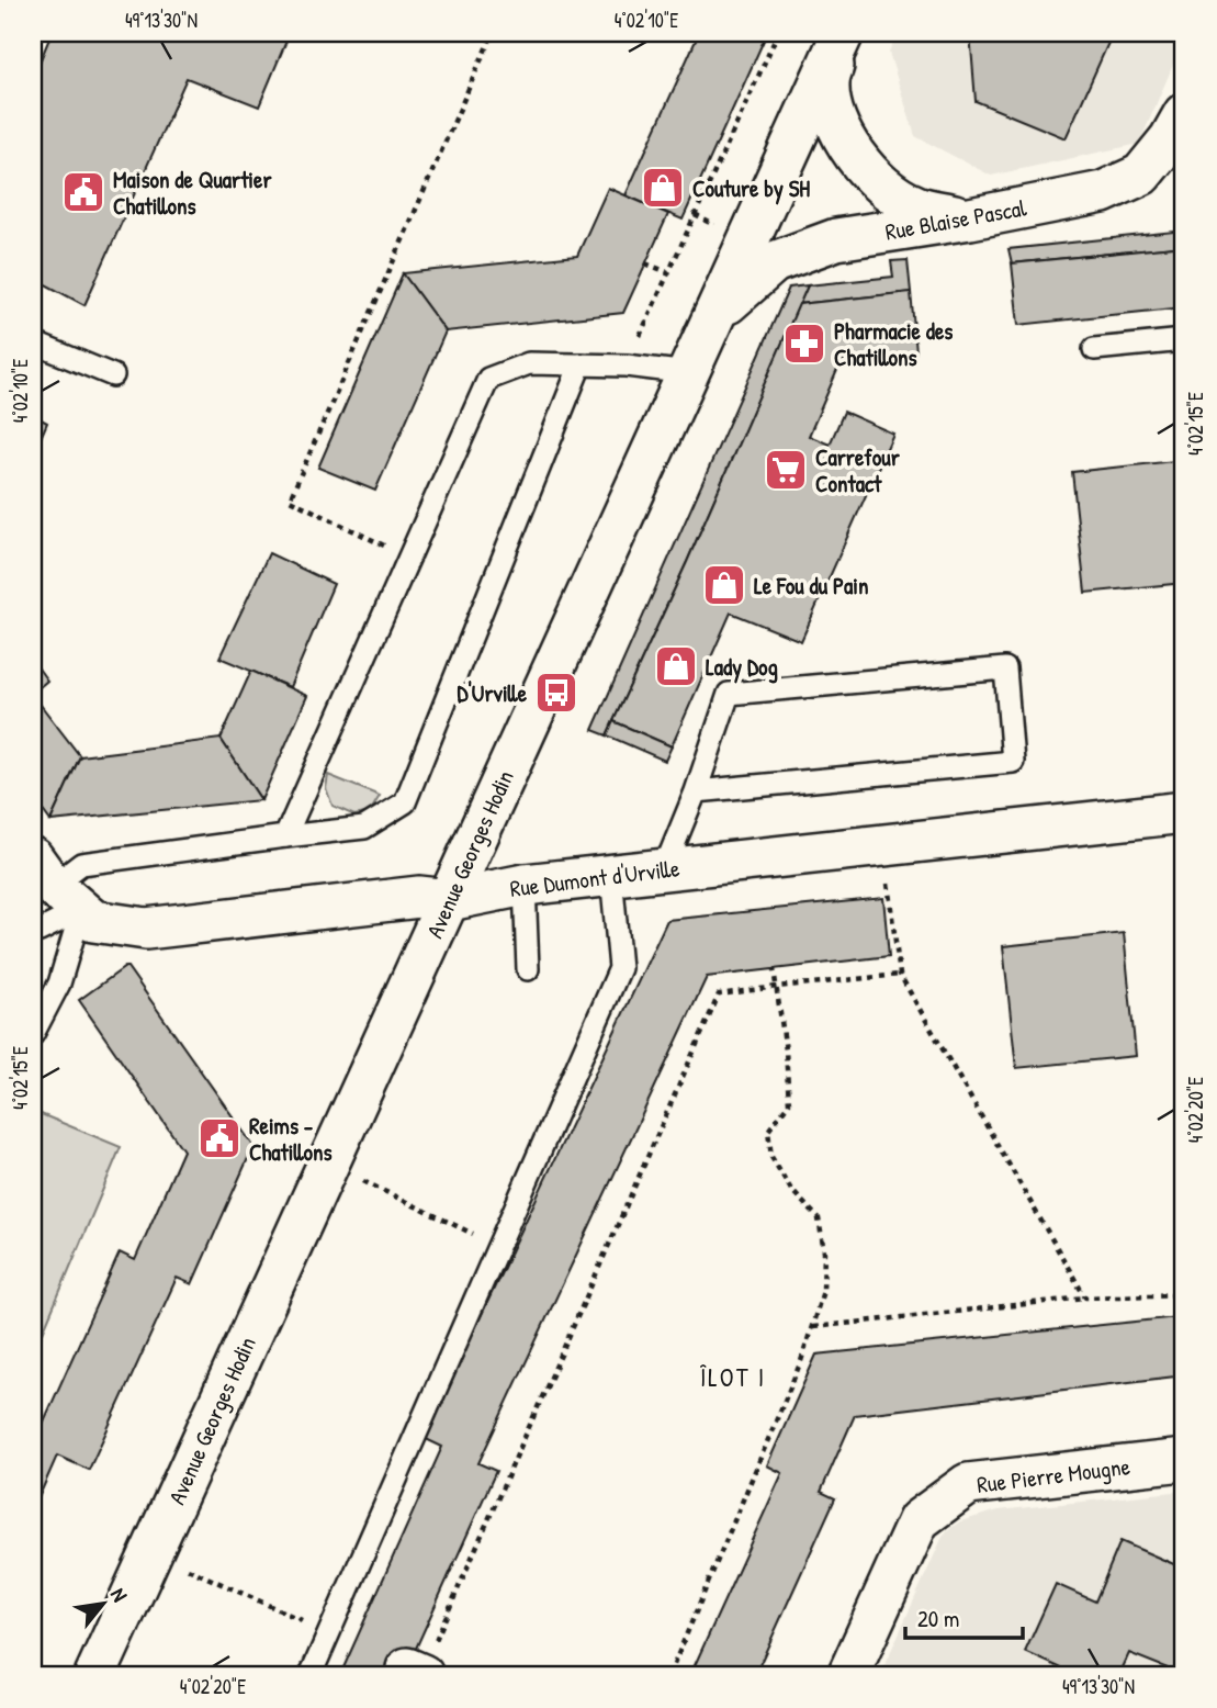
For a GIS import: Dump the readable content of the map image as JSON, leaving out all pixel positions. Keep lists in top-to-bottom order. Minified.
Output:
{"streets":{"street":["Rue Blaise Pascal","Avenue Georges Hodin","Rue Dumont d'Urville","Rue Pierre Mougne"]},"crossings":[["Rue Blaise Pascal","Avenue Georges Hodin"],["Avenue Georges Hodin","Rue Dumont d'Urville"]],"districts":["ÎLOT I"],"places":{"shop":["Couture by SH","Le Fou du Pain","Lady Dog"],"public building":["Maison de Quartier Chatillons","Reims - Chatillons"],"pharmacy":["Pharmacie des Chatillons"],"supermarket":["Carrefour Contact"],"bus stop":["D'Urville"]},"scale_bar":"20 m","north":"top right","coordinates":["49°13'30\"N","4°02'10\"E","4°02'15\"E","4°02'20\"E"]}
